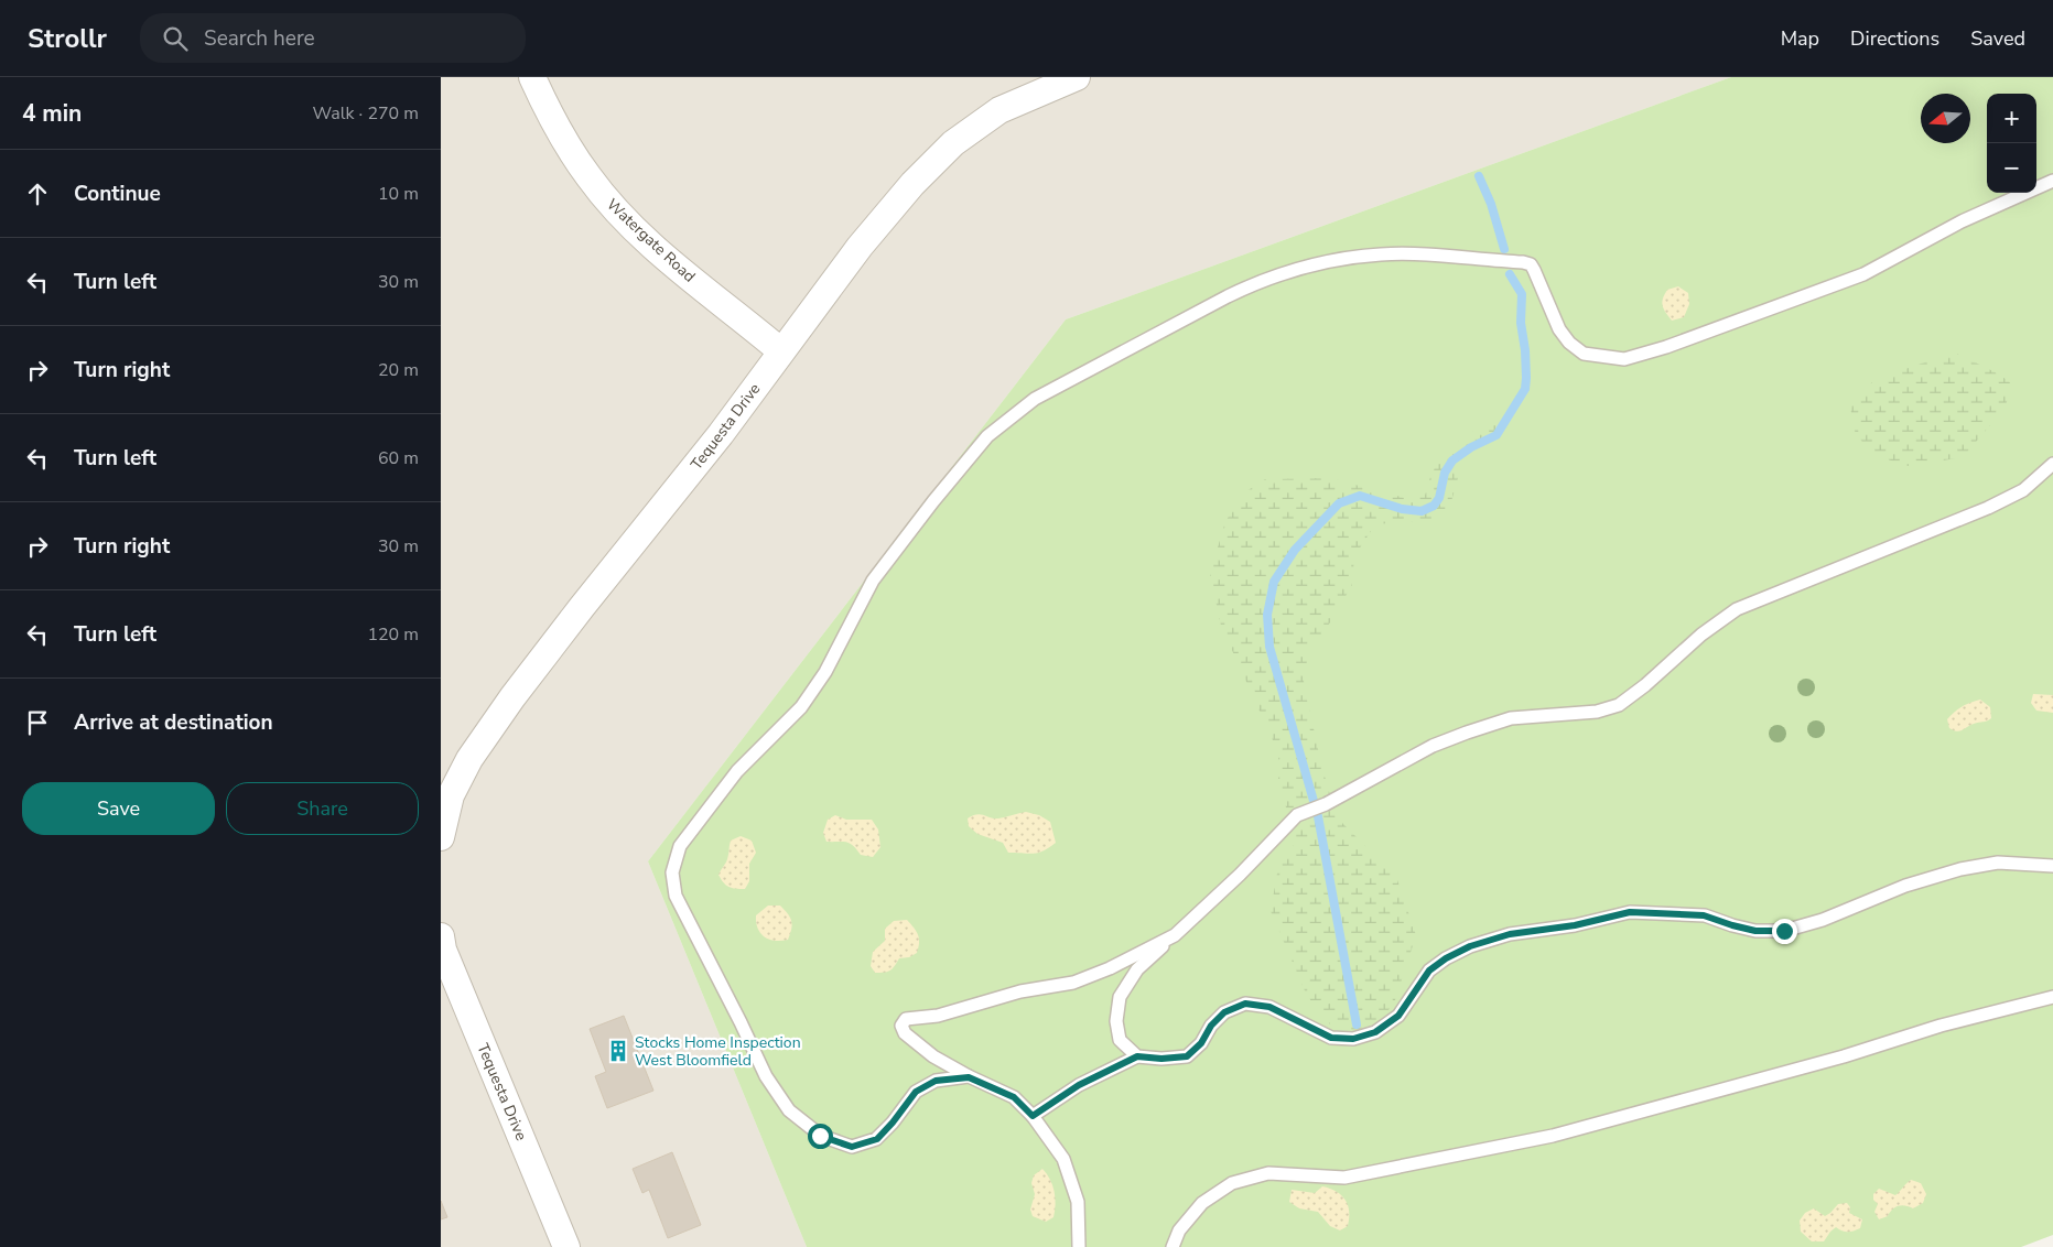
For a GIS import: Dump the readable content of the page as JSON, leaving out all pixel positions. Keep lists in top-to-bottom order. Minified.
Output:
{"streets":{"street":["Watergate Road","Tequesta Drive"]},"crossings":[["Watergate Road","Tequesta Drive"]],"places":{"building":["Stocks Home Inspection West Bloomfield"]},"north":"left","page":{"header":"Strollr","search":"Search here","nav":["Map","Directions","Saved"],"heading":["4 min","Walk · 270 m"],"map_buttons":["+","−"],"list":[["Continue","10 m"],["Turn left","30 m"],["Turn right","20 m"],["Turn left","60 m"],["Turn right","30 m"],["Turn left","120 m"],"Arrive at destination"],"buttons":["Save","Share"]}}
